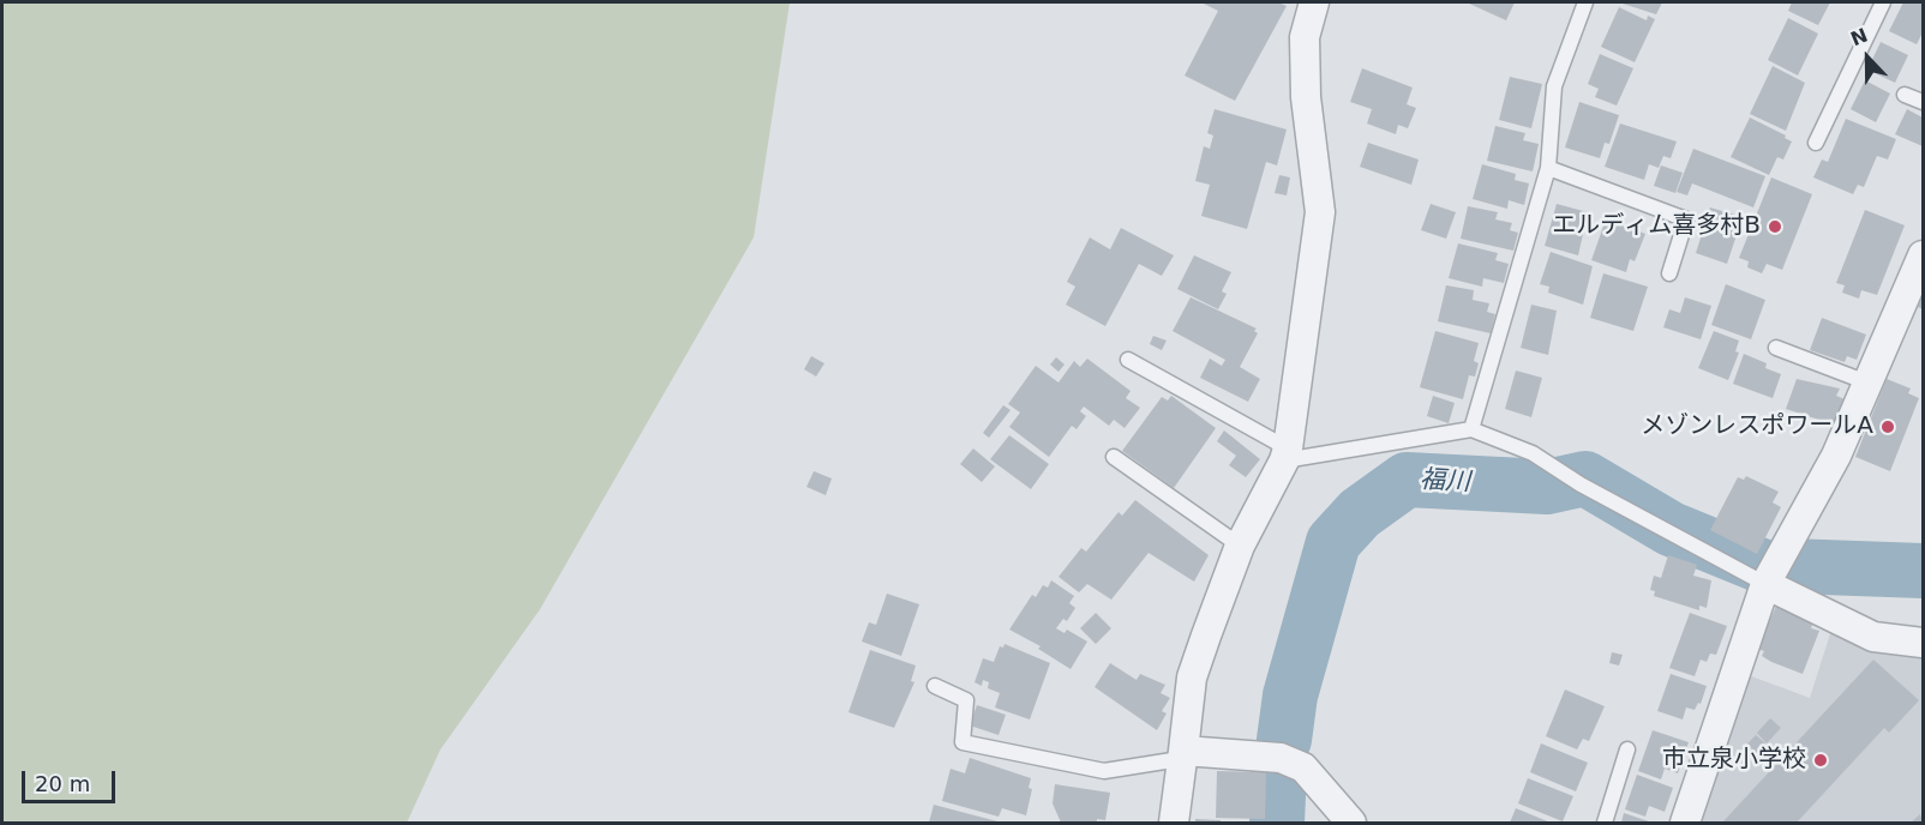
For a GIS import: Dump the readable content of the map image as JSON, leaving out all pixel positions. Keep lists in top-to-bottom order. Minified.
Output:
{"water":["福川"],"places":["エルディム喜多村B","メゾンレスポワールA","市立泉小学校"],"scale_bar":"20 m","north":"top"}
